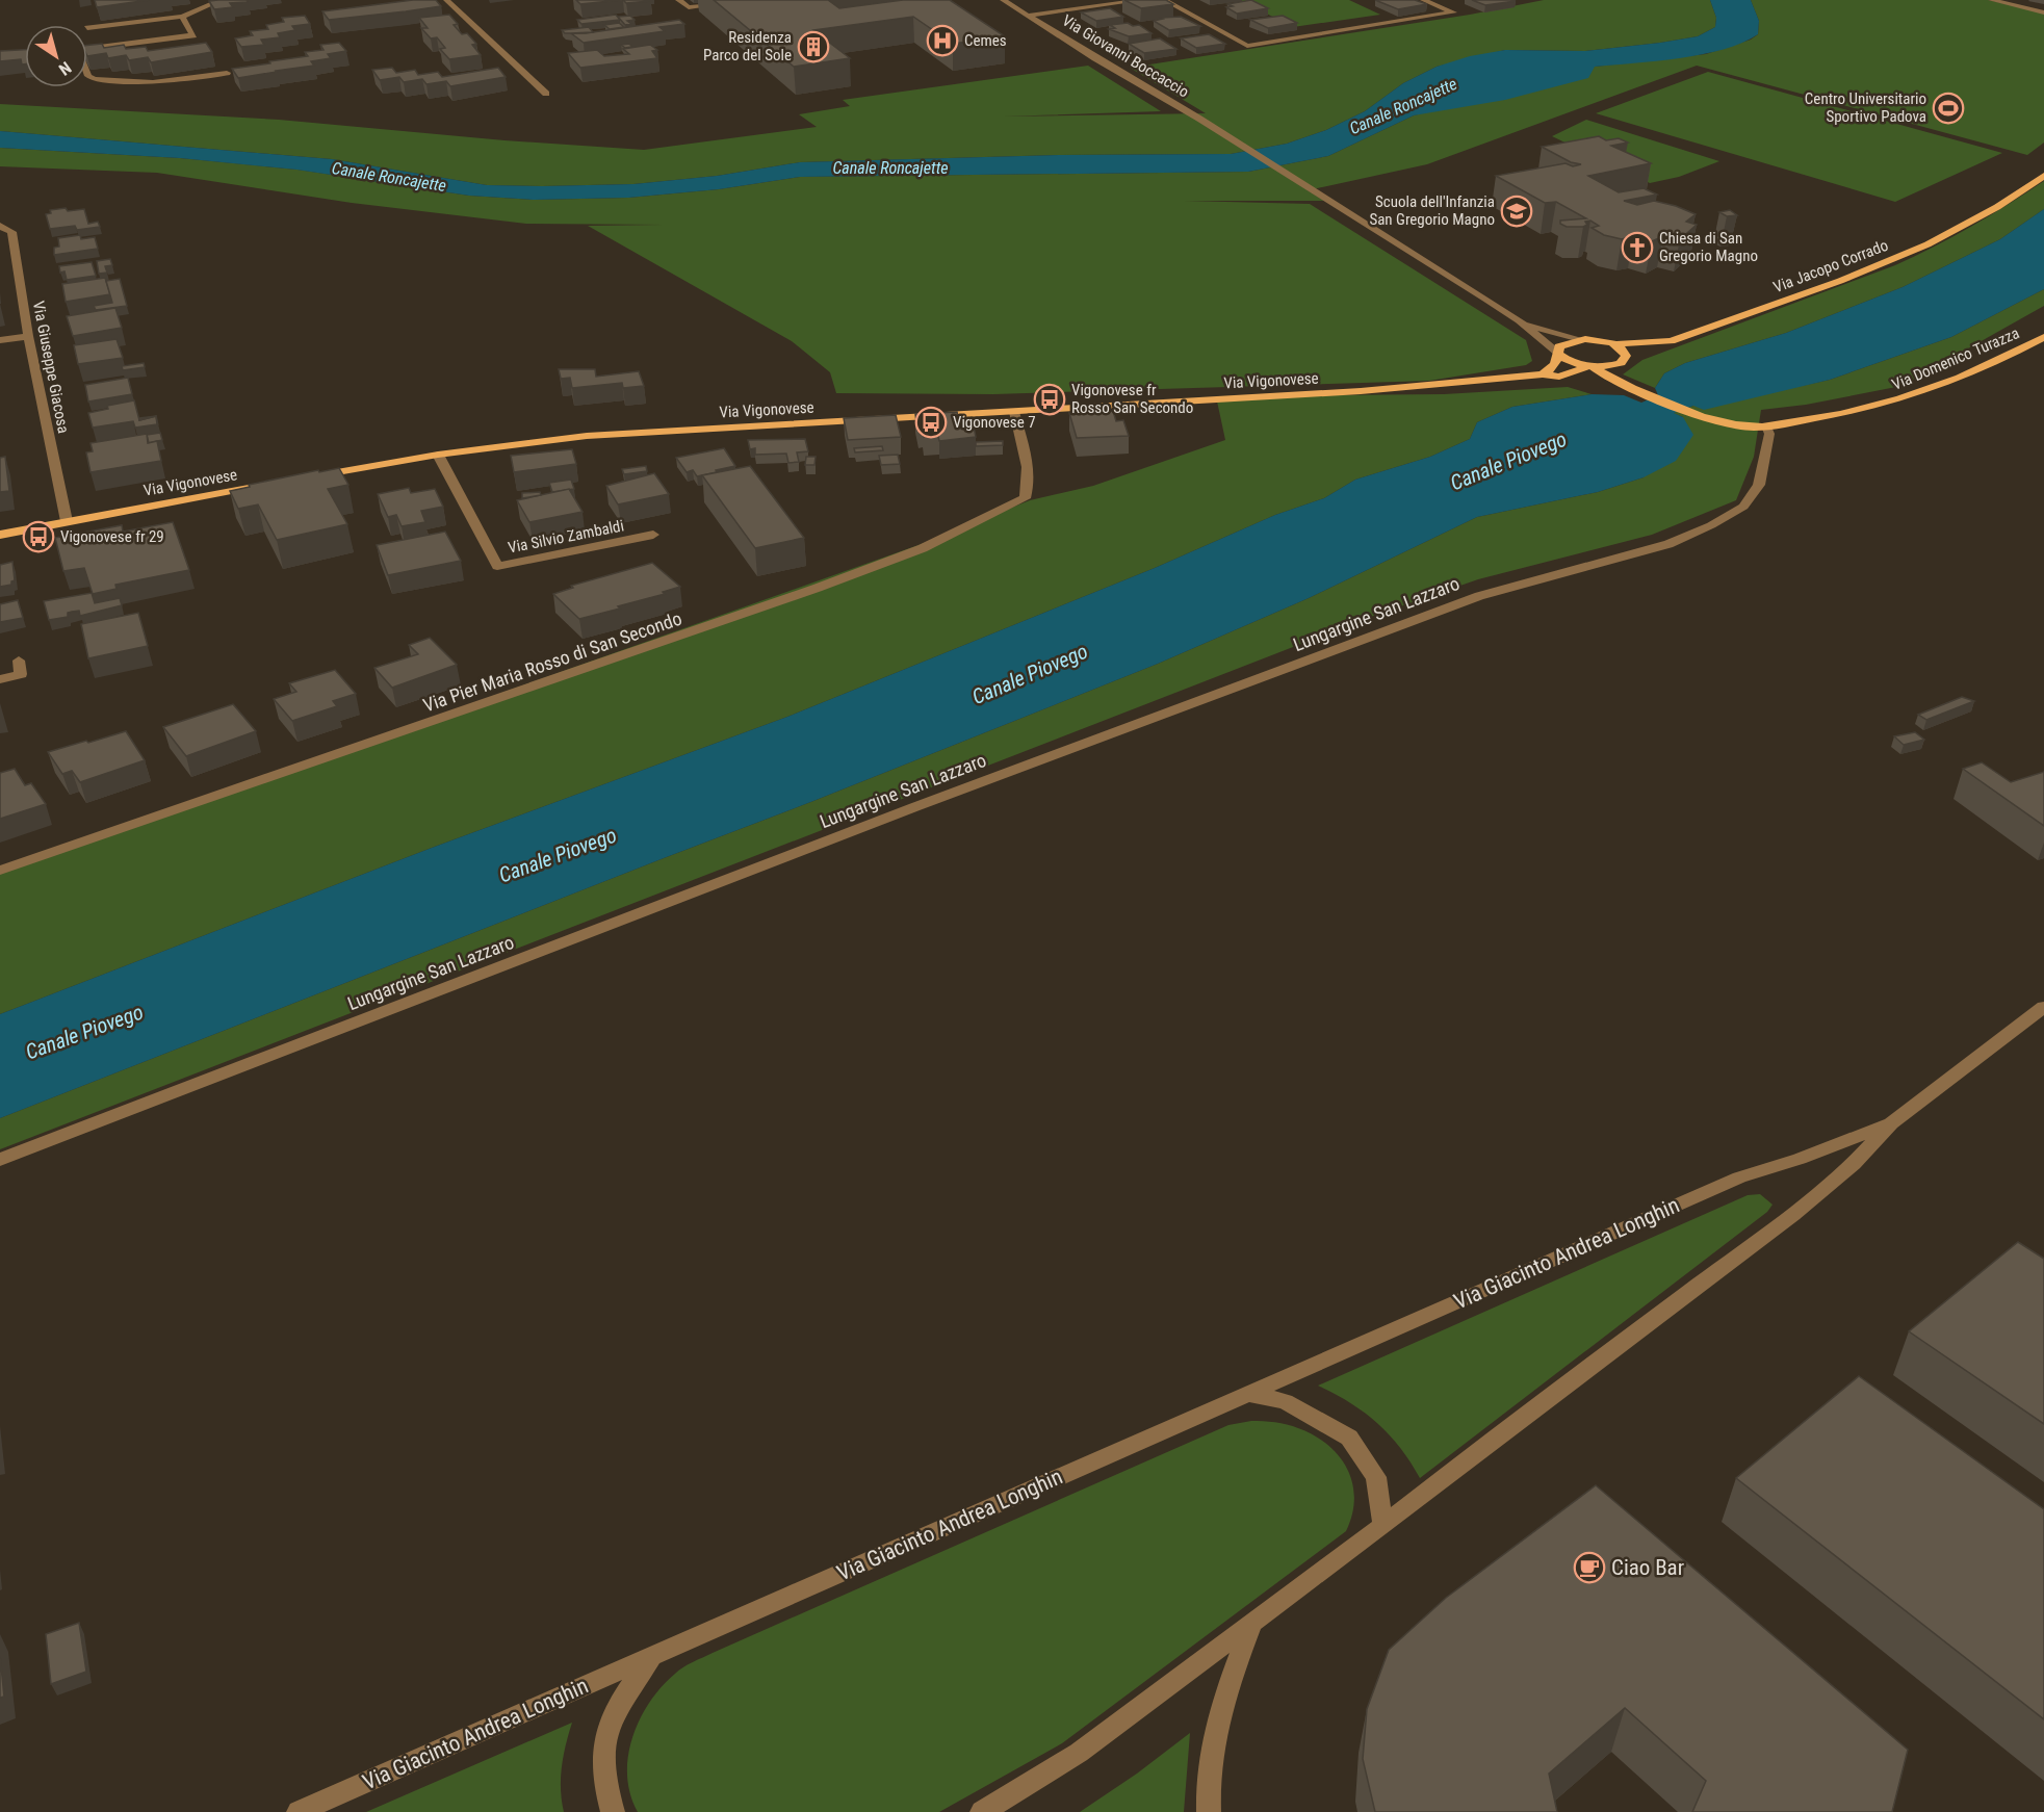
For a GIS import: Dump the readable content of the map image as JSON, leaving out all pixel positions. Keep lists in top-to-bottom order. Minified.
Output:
{"streets":{"main road":["Via Jacopo Corrado","Via Domenico Turazza","Via Vigonovese"],"street":["Via Giovanni Boccaccio","Via Giuseppe Giacosa","Via Silvio Zambaldi","Lungargine San Lazzaro","Via Pier Maria Rosso di San Secondo","Via Giacinto Andrea Longhin"]},"crossings":[["Via Jacopo Corrado","Via Vigonovese"],["Via Domenico Turazza","Lungargine San Lazzaro"],["Via Giuseppe Giacosa","Via Vigonovese"],["Via Vigonovese","Via Silvio Zambaldi"],["Via Vigonovese","Via Pier Maria Rosso di San Secondo"]],"water":["Canale Roncajette","Canale Piovego"],"places":{"hospital":["Cemes"],"building":["Residenza Parco del Sole"],"sports":["Centro Universitario Sportivo Padova"],"school or university":["Scuola dell'Infanzia San Gregorio Magno"],"church":["Chiesa di San Gregorio Magno"],"bus stop":["Vigonovese fr Rosso San Secondo","Vigonovese 7","Vigonovese fr 29"],"cafe":["Ciao Bar"]},"north":"bottom right"}
